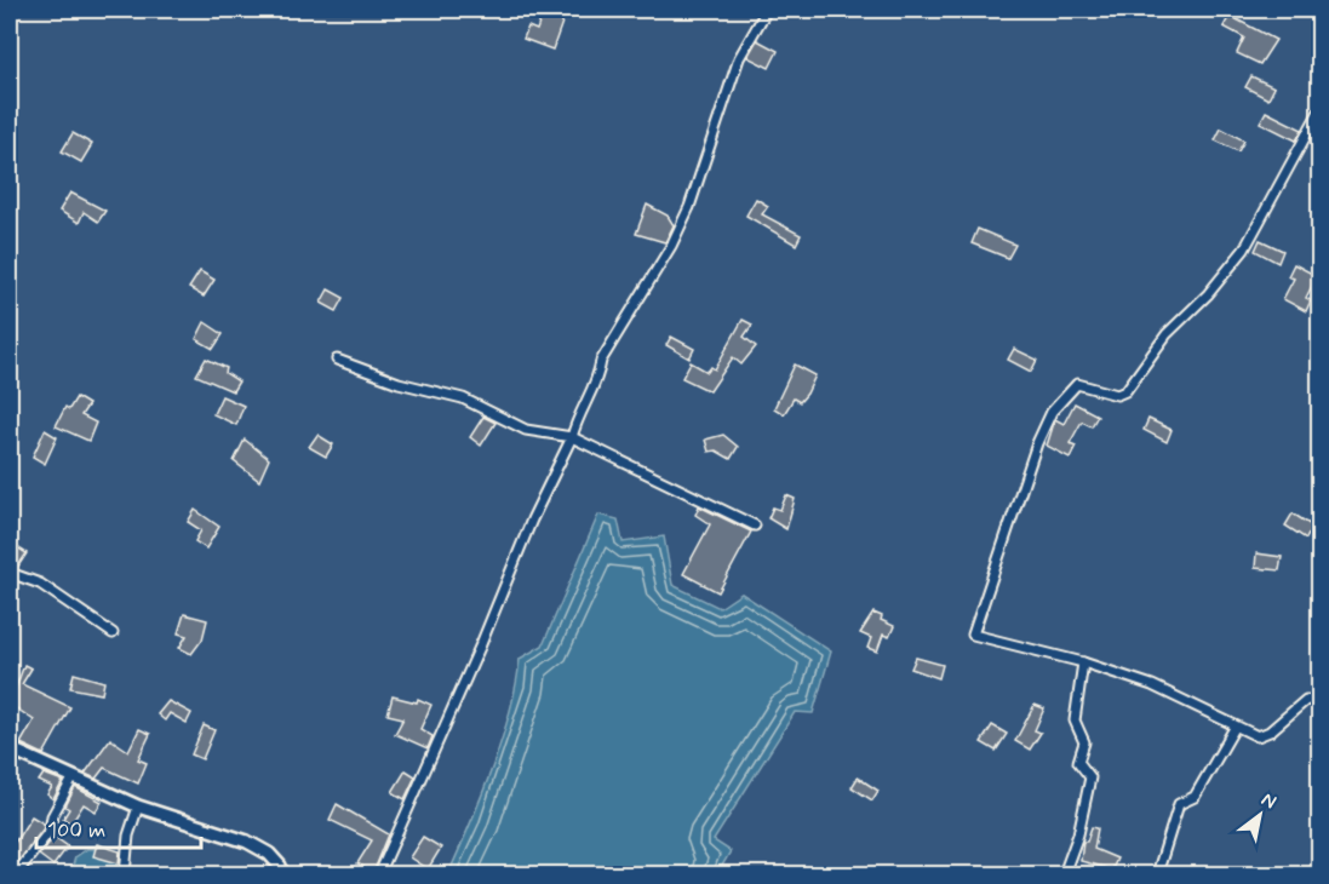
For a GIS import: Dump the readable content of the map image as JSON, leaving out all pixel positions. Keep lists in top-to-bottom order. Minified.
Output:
{"scale_bar":"100 m","north":"top right"}
